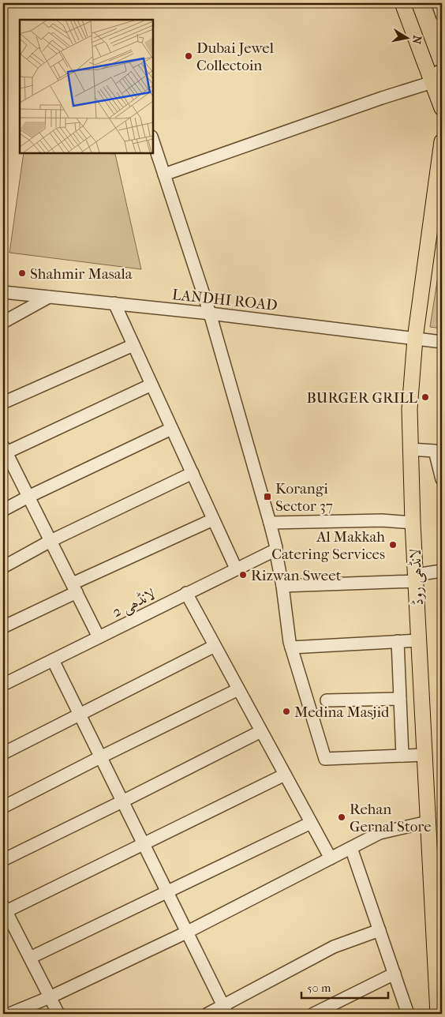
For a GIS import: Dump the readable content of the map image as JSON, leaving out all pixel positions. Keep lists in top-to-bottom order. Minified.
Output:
{"streets":{"main road":["لانڈھی روڈ"],"street":["LANDHI ROAD","لانڈھی 2"]},"crossings":[["LANDHI ROAD","لانڈھی روڈ"]],"places":{"other":["Dubai Jewel Collectoin","Shahmir Masala","BURGER GRILL","Al Makkah Catering Services","Rizwan Sweet","Medina Masjid","Rehan Gernal Store"],"transit":["Korangi Sector 37"]},"scale_bar":"50 m","north":"right"}
